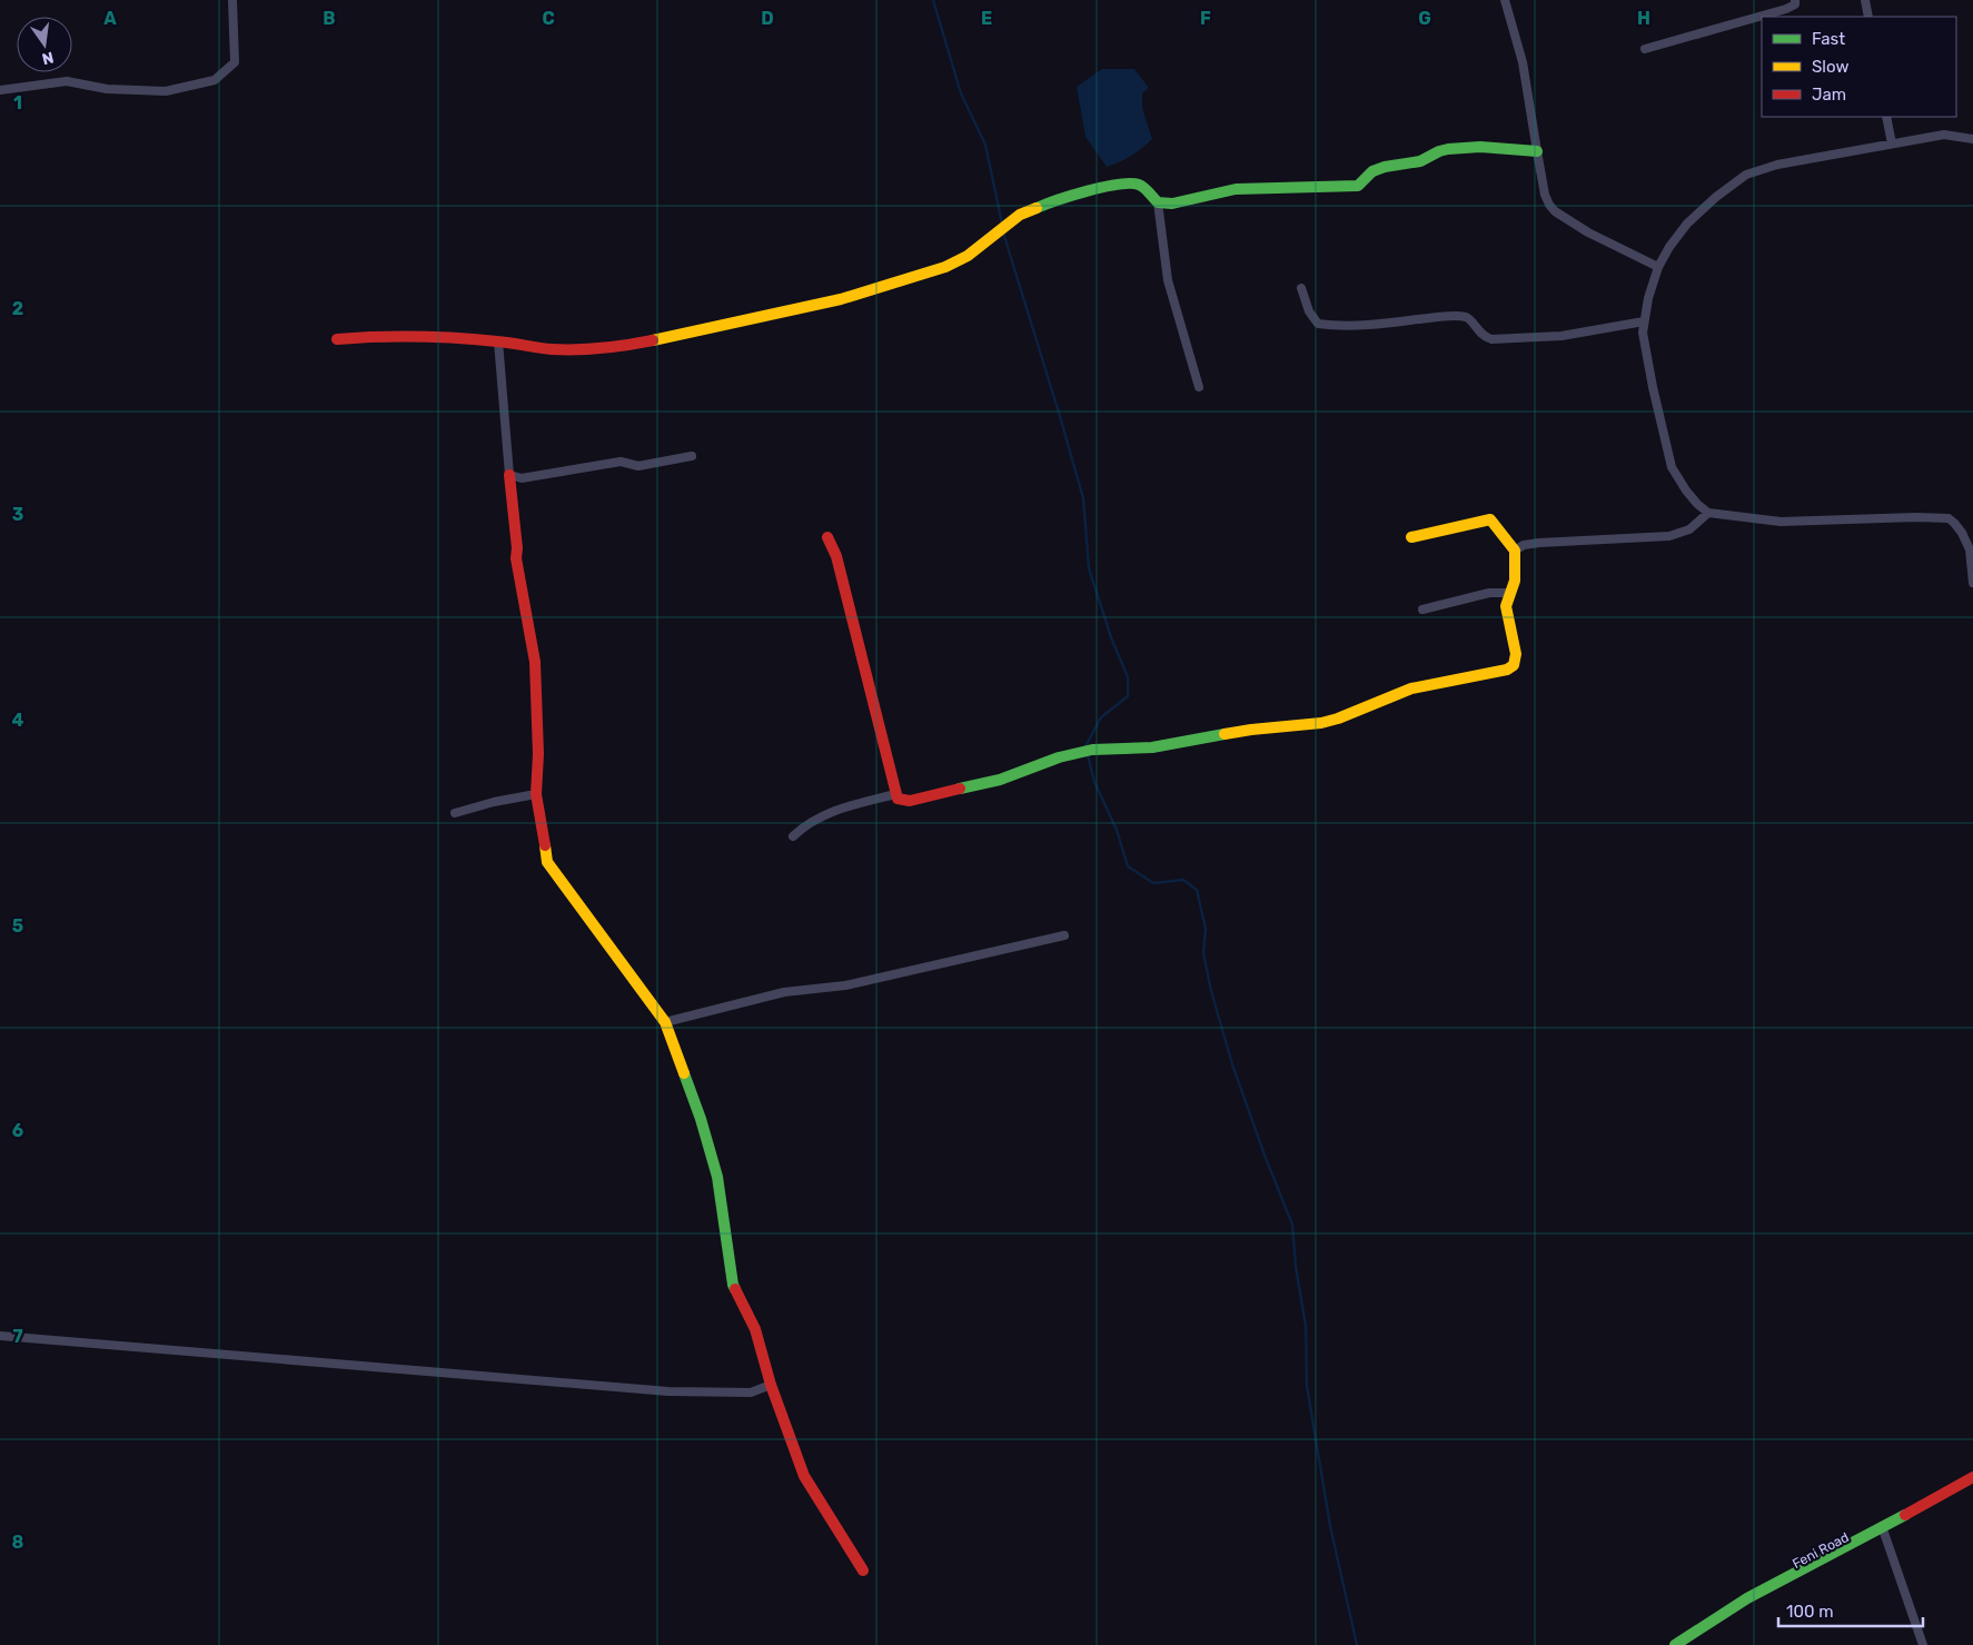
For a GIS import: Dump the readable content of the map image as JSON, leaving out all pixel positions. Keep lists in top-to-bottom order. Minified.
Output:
{"streets":{"street":["Feni Road"]},"legend":["Fast","Slow","Jam"],"scale_bar":"100 m","north":"bottom","grid":{"columns":["A","B","C","D","E","F","G","H"],"rows":["1","2","3","4","5","6","7","8"]}}
